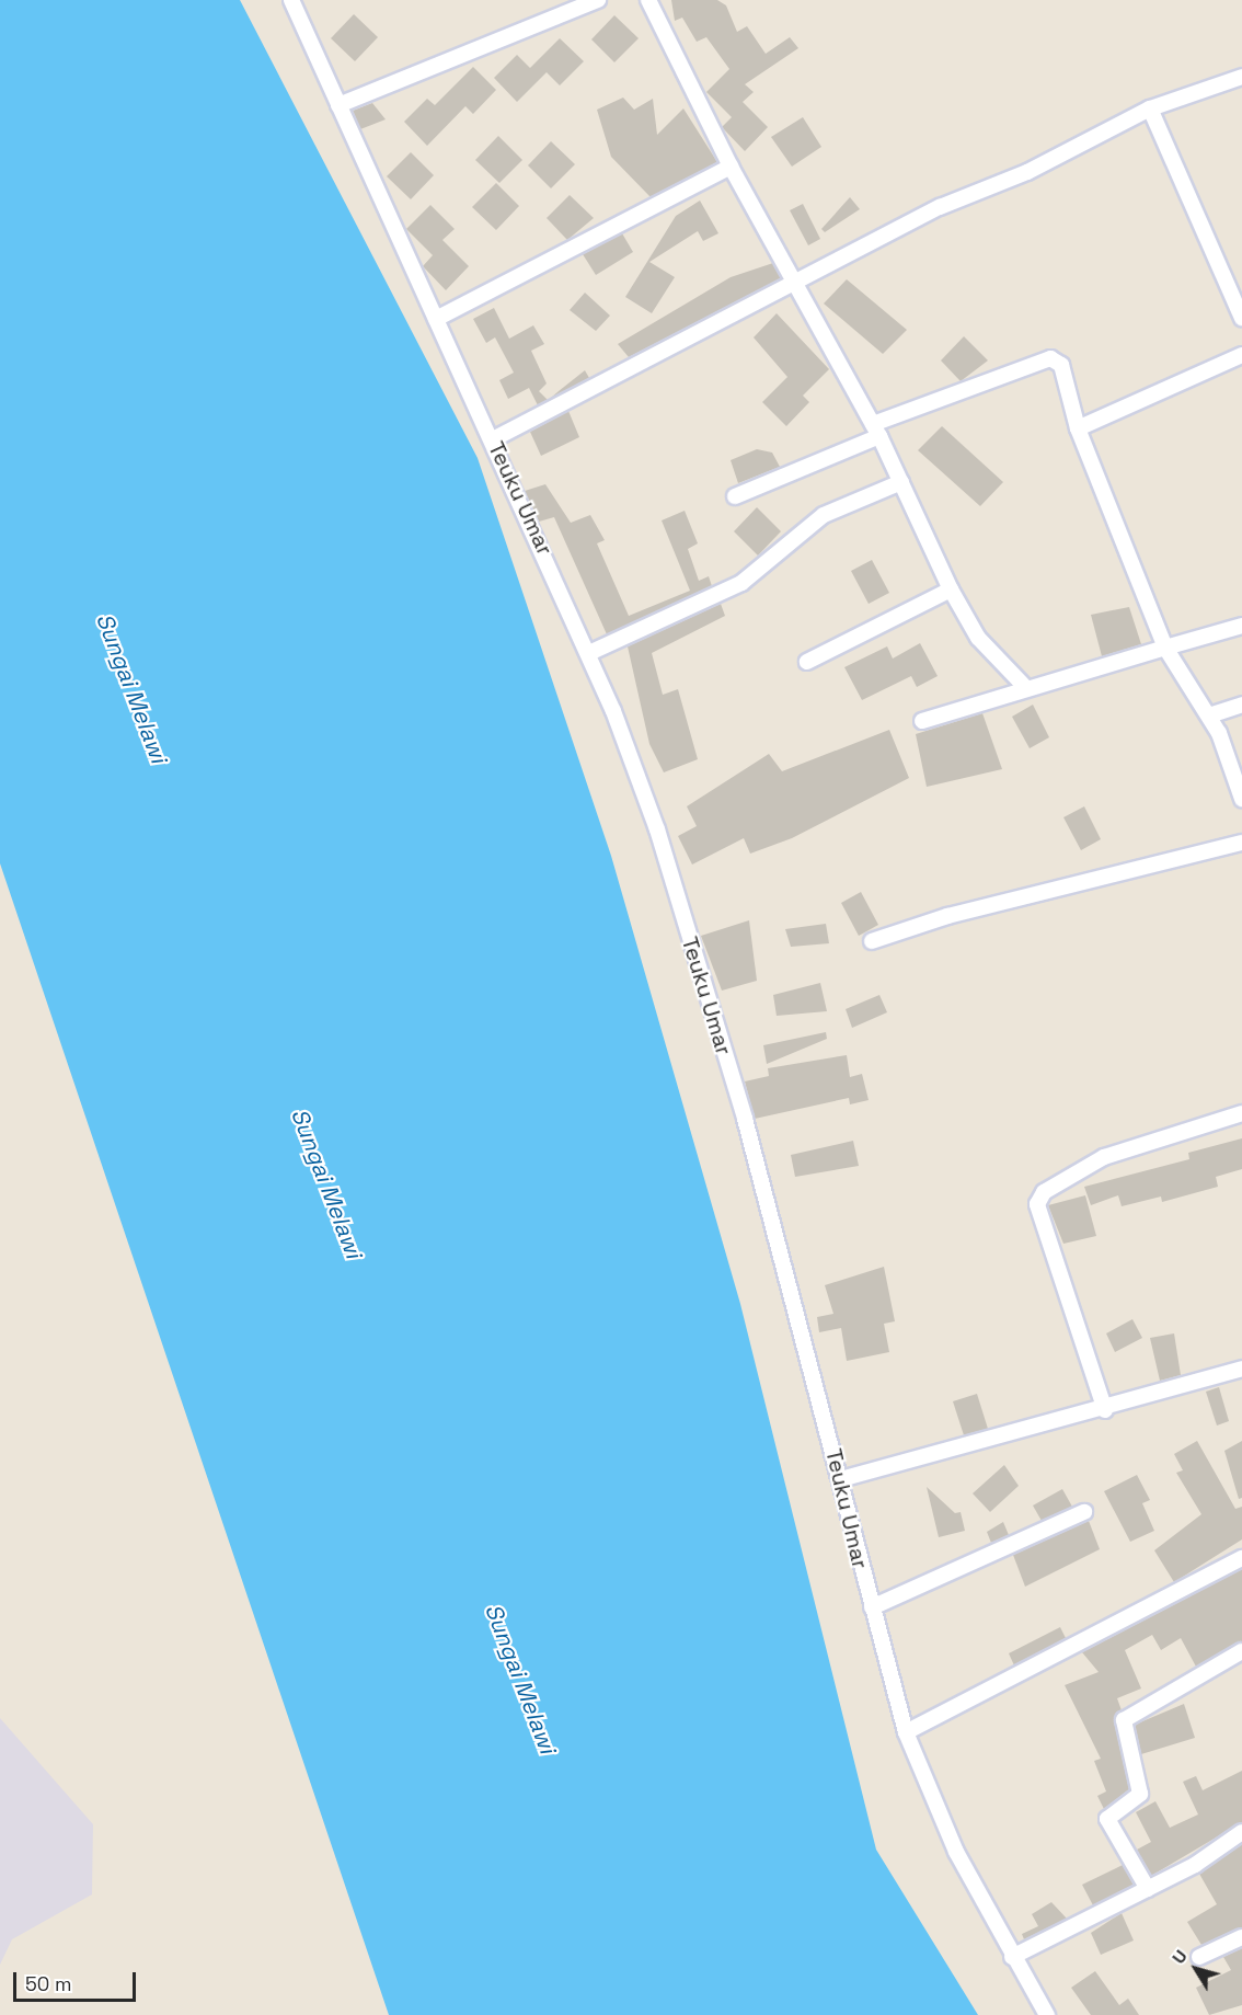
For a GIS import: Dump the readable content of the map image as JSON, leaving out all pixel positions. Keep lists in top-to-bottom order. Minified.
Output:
{"streets":{"street":["Teuku Umar"]},"water":["Sungai Melawi"],"scale_bar":"50 m","north":"top left"}
